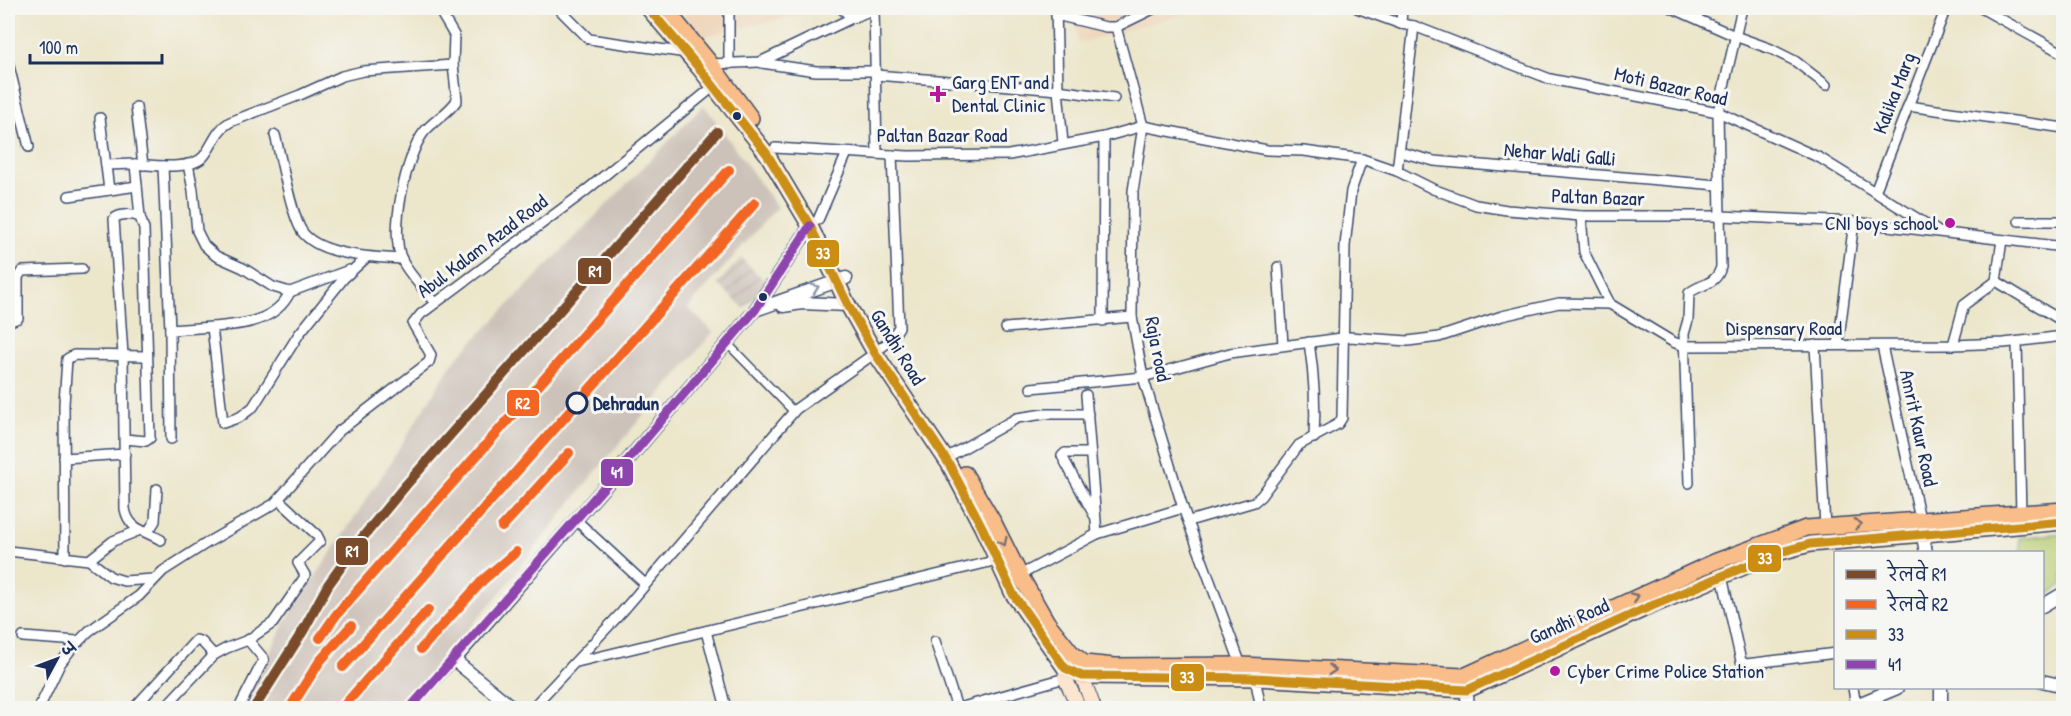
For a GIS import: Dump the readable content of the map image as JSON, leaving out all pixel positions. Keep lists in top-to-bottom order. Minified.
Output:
{"streets":{"main road":["Gandhi Road"],"street":["Moti Bazar Road","Kalika Marg","Paltan Bazar Road","Nehar Wali Galli","Paltan Bazar","Abul Kalam Azad Road","Dispensary Road","Raja road","Amrit Kaur Road"]},"crossings":[["Moti Bazar Road","Kalika Marg"],["Moti Bazar Road","Paltan Bazar"],["Paltan Bazar Road","Paltan Bazar"],["Paltan Bazar Road","Gandhi Road"],["Paltan Bazar Road","Raja road"],["Paltan Bazar","Raja road"],["Abul Kalam Azad Road","Gandhi Road"],["Dispensary Road","Amrit Kaur Road"],["Gandhi Road","Raja road"],["Gandhi Road","Amrit Kaur Road"]],"places":{"health":["Garg ENT and Dental Clinic"],"other":["CNI boys school","Dehradun","Cyber Crime Police Station"]},"lines":["transit line 33","rail line R1","rail line R2","transit line 41"],"legend":["रेलवे R1","रेलवे R2","33","41"],"scale_bar":"100 m","north":"top right"}
